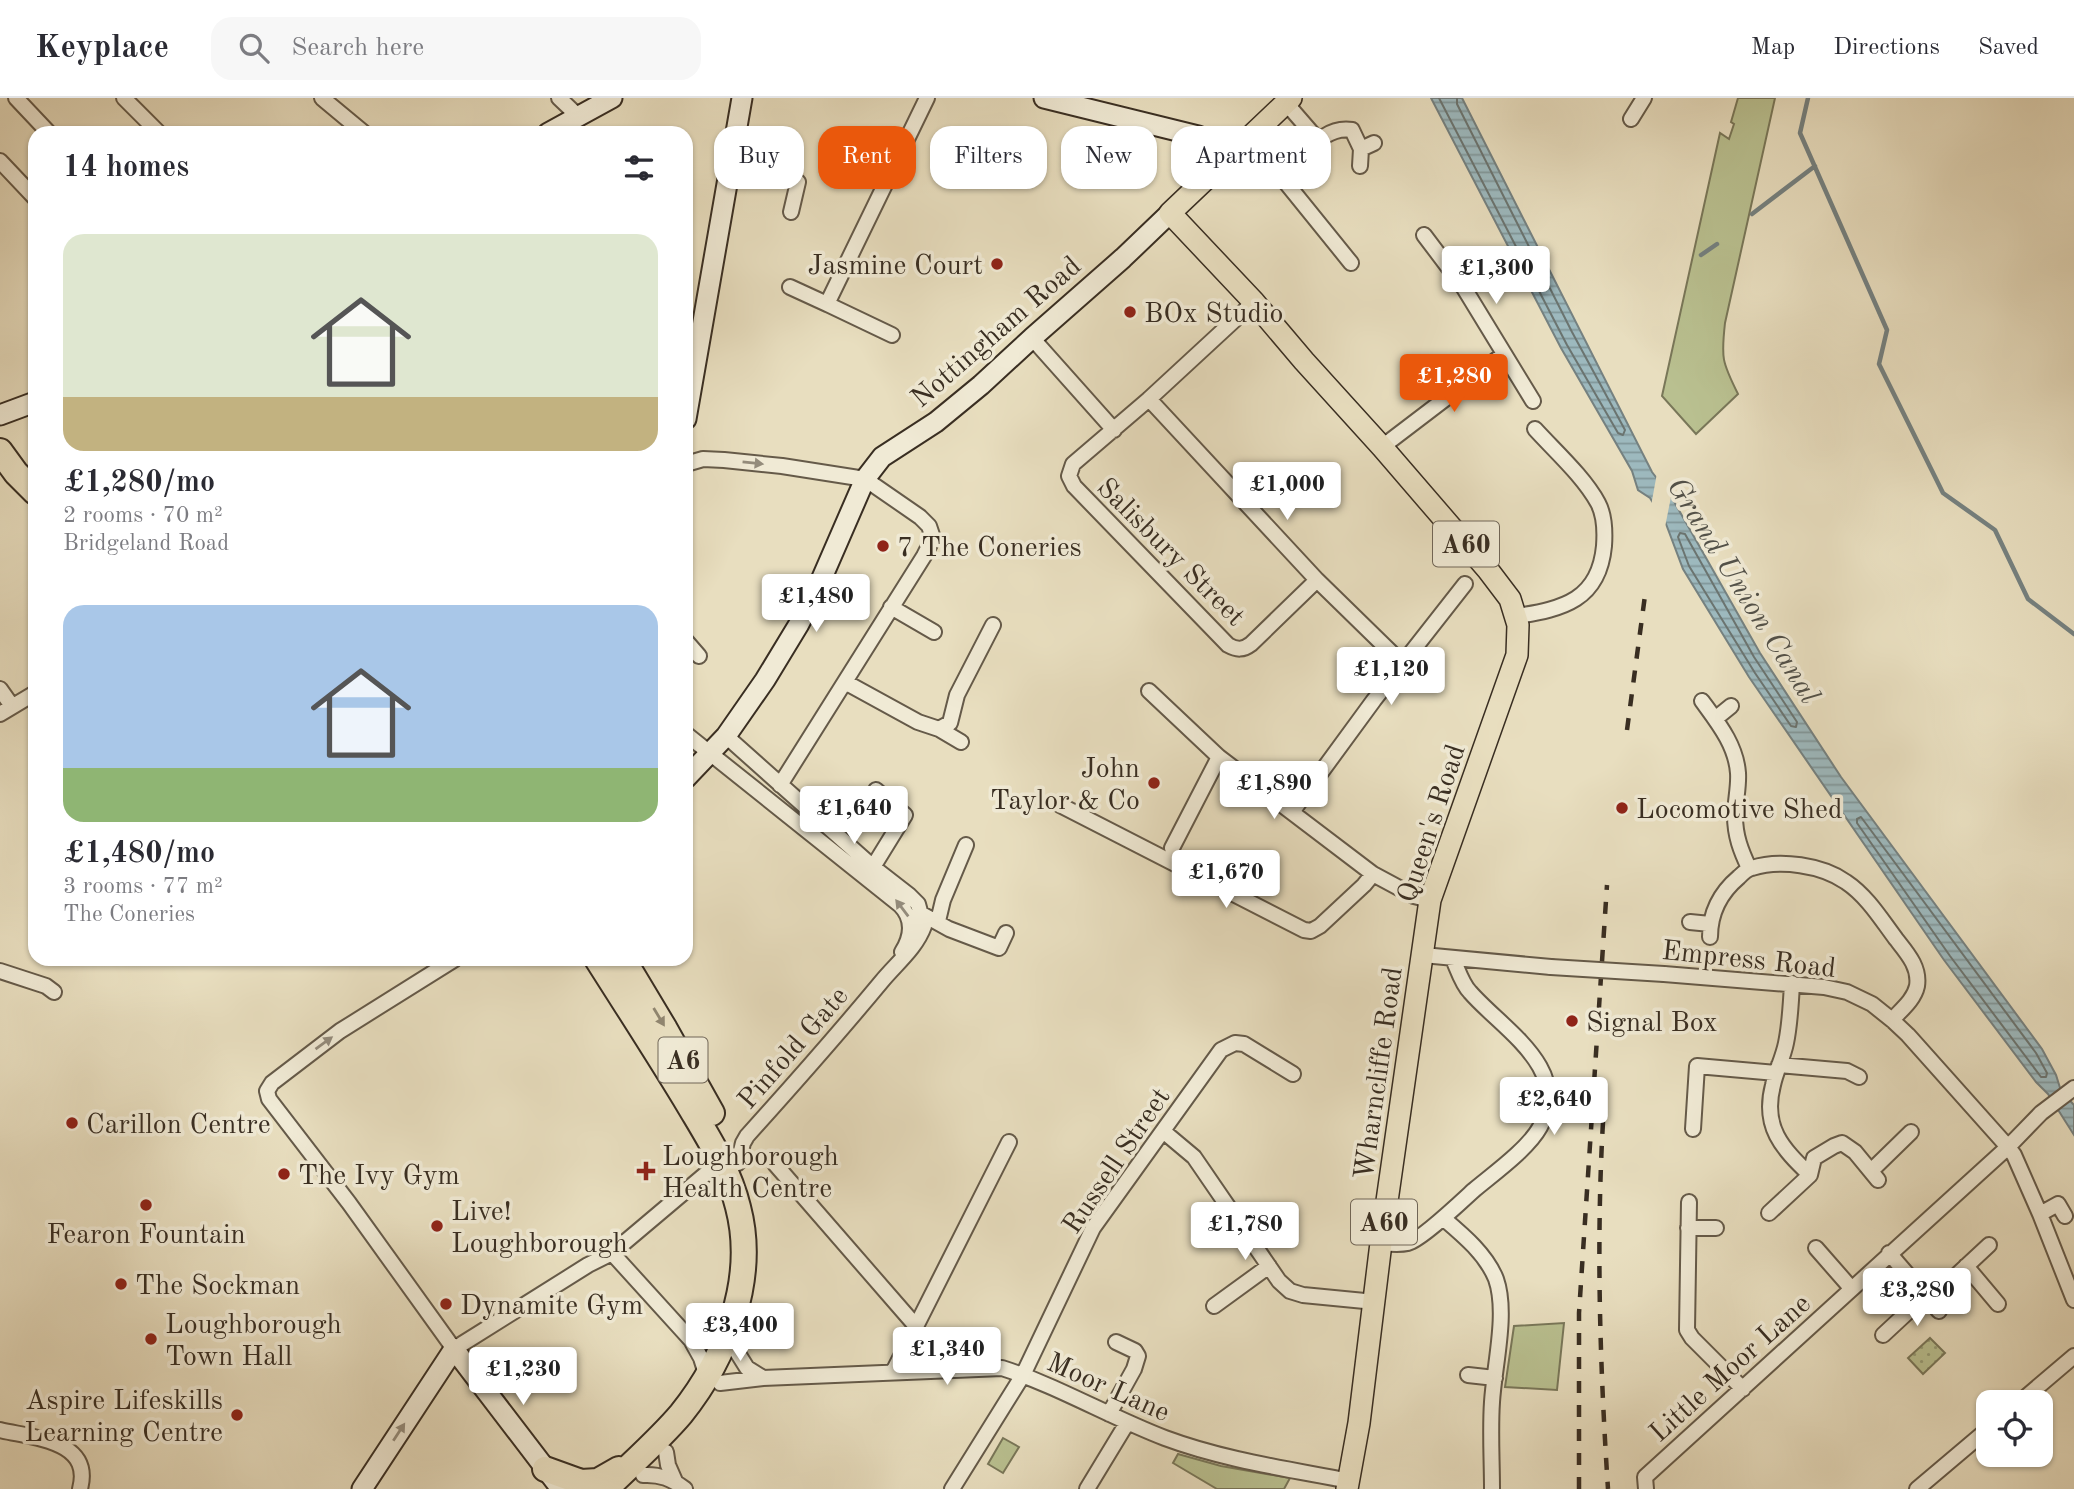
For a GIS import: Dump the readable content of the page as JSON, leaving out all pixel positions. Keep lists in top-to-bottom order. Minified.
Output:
{"streets":{"highway":["A6"],"main road":["Nottingham Road","A60","Queen's Road","Wharncliffe Road"],"street":["Salisbury Street","Empress Road","Pinfold Gate","Russell Street","Little Moor Lane","Moor Lane"]},"crossings":[["Nottingham Road","Queen's Road"],["Queen's Road","Empress Road"],["Queen's Road","Wharncliffe Road"],["Empress Road","Wharncliffe Road"],["Empress Road","Little Moor Lane"],["Pinfold Gate","A6"],["A6","Moor Lane"],["Wharncliffe Road","Moor Lane"],["Russell Street","Moor Lane"]],"water":["Grand Union Canal"],"places":{"other":["Jasmine Court","BOx Studio","7 The Coneries","John Taylor & Co","Locomotive Shed","Signal Box","Carillon Centre","The Ivy Gym","Fearon Fountain","Live! Loughborough","The Sockman","Dynamite Gym","Loughborough Town Hall","Aspire Lifeskills Learning Centre"],"health":["Loughborough Health Centre"]},"page":{"header":"Keyplace","search":"Search here","nav":["Map","Directions","Saved"],"chip":["Buy","Rent","Filters","New","Apartment"],"heading":"14 homes","list":[{"name":"£1,280/mo","note":"2 rooms · 70 m² · Bridgeland Road"},{"name":"£1,480/mo","note":"3 rooms · 77 m² · The Coneries"}],"price":["£1,300","£1,280","£1,000","£1,480","£1,120","£1,890","£1,640","£1,670","£2,640","£1,780","£3,280","£3,400","£1,340","£1,230"]}}
